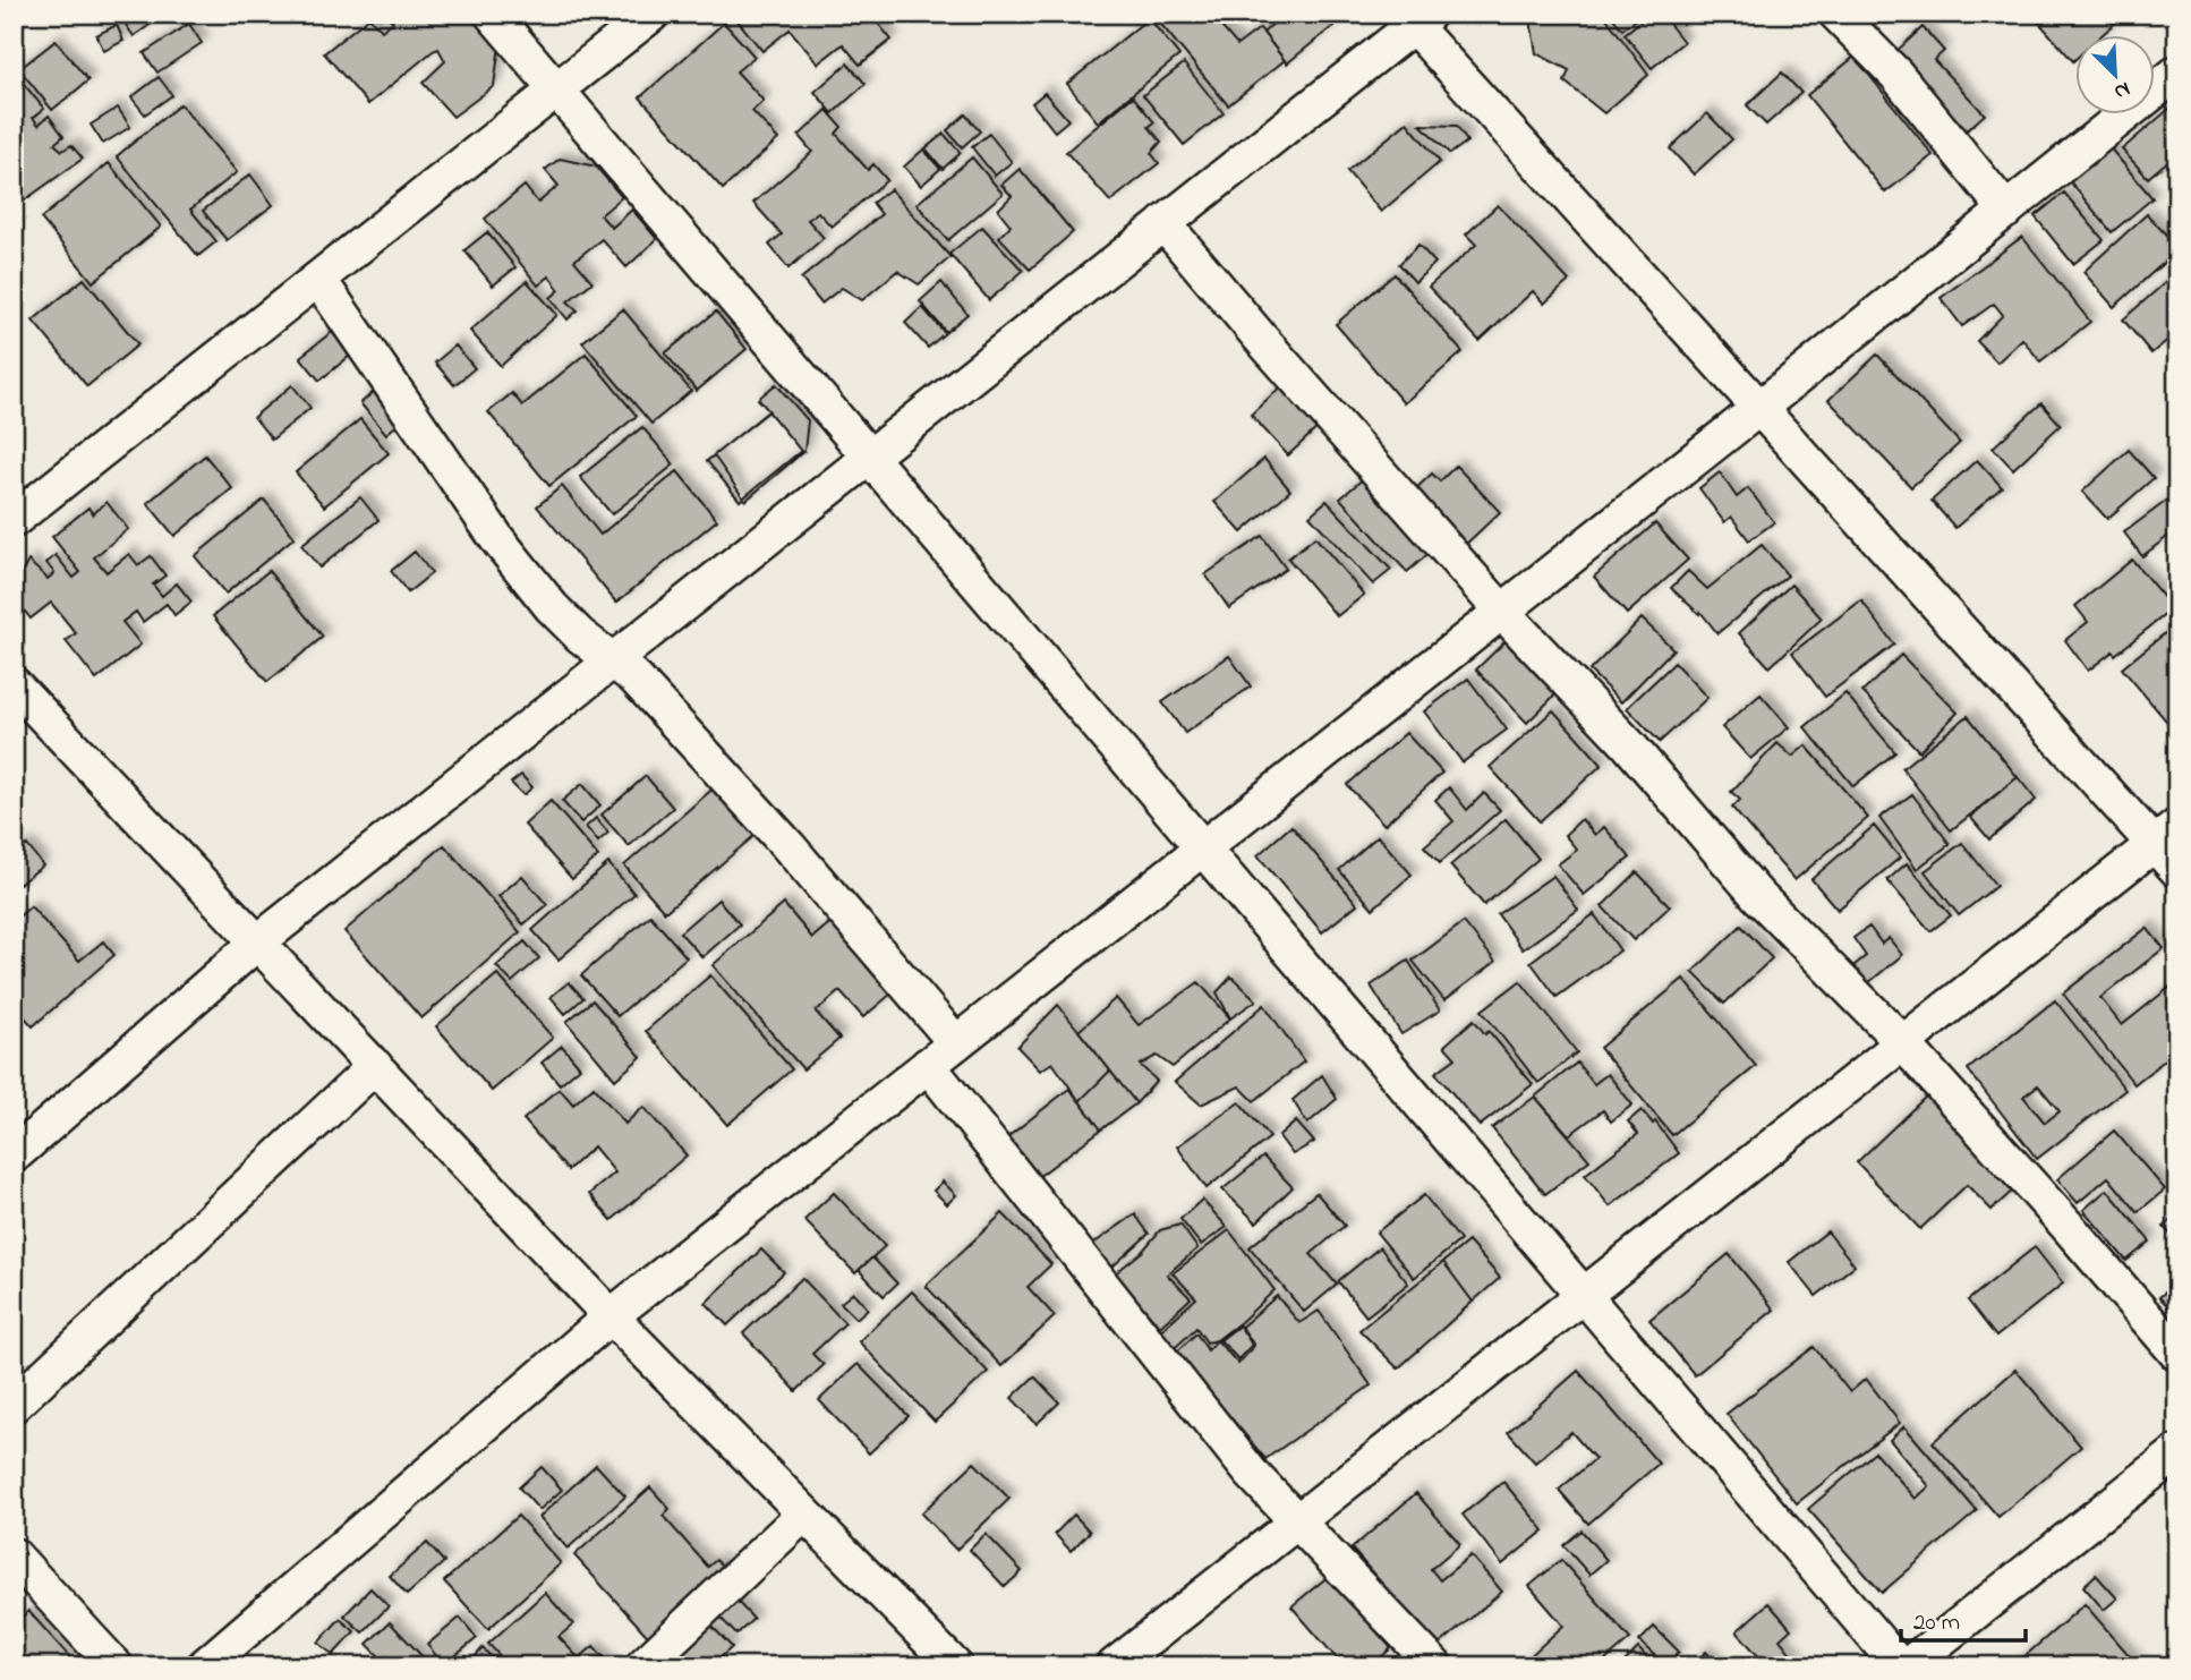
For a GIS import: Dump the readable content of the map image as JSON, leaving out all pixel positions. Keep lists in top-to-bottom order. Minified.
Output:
{"scale_bar":"20 m","north":"bottom right"}
